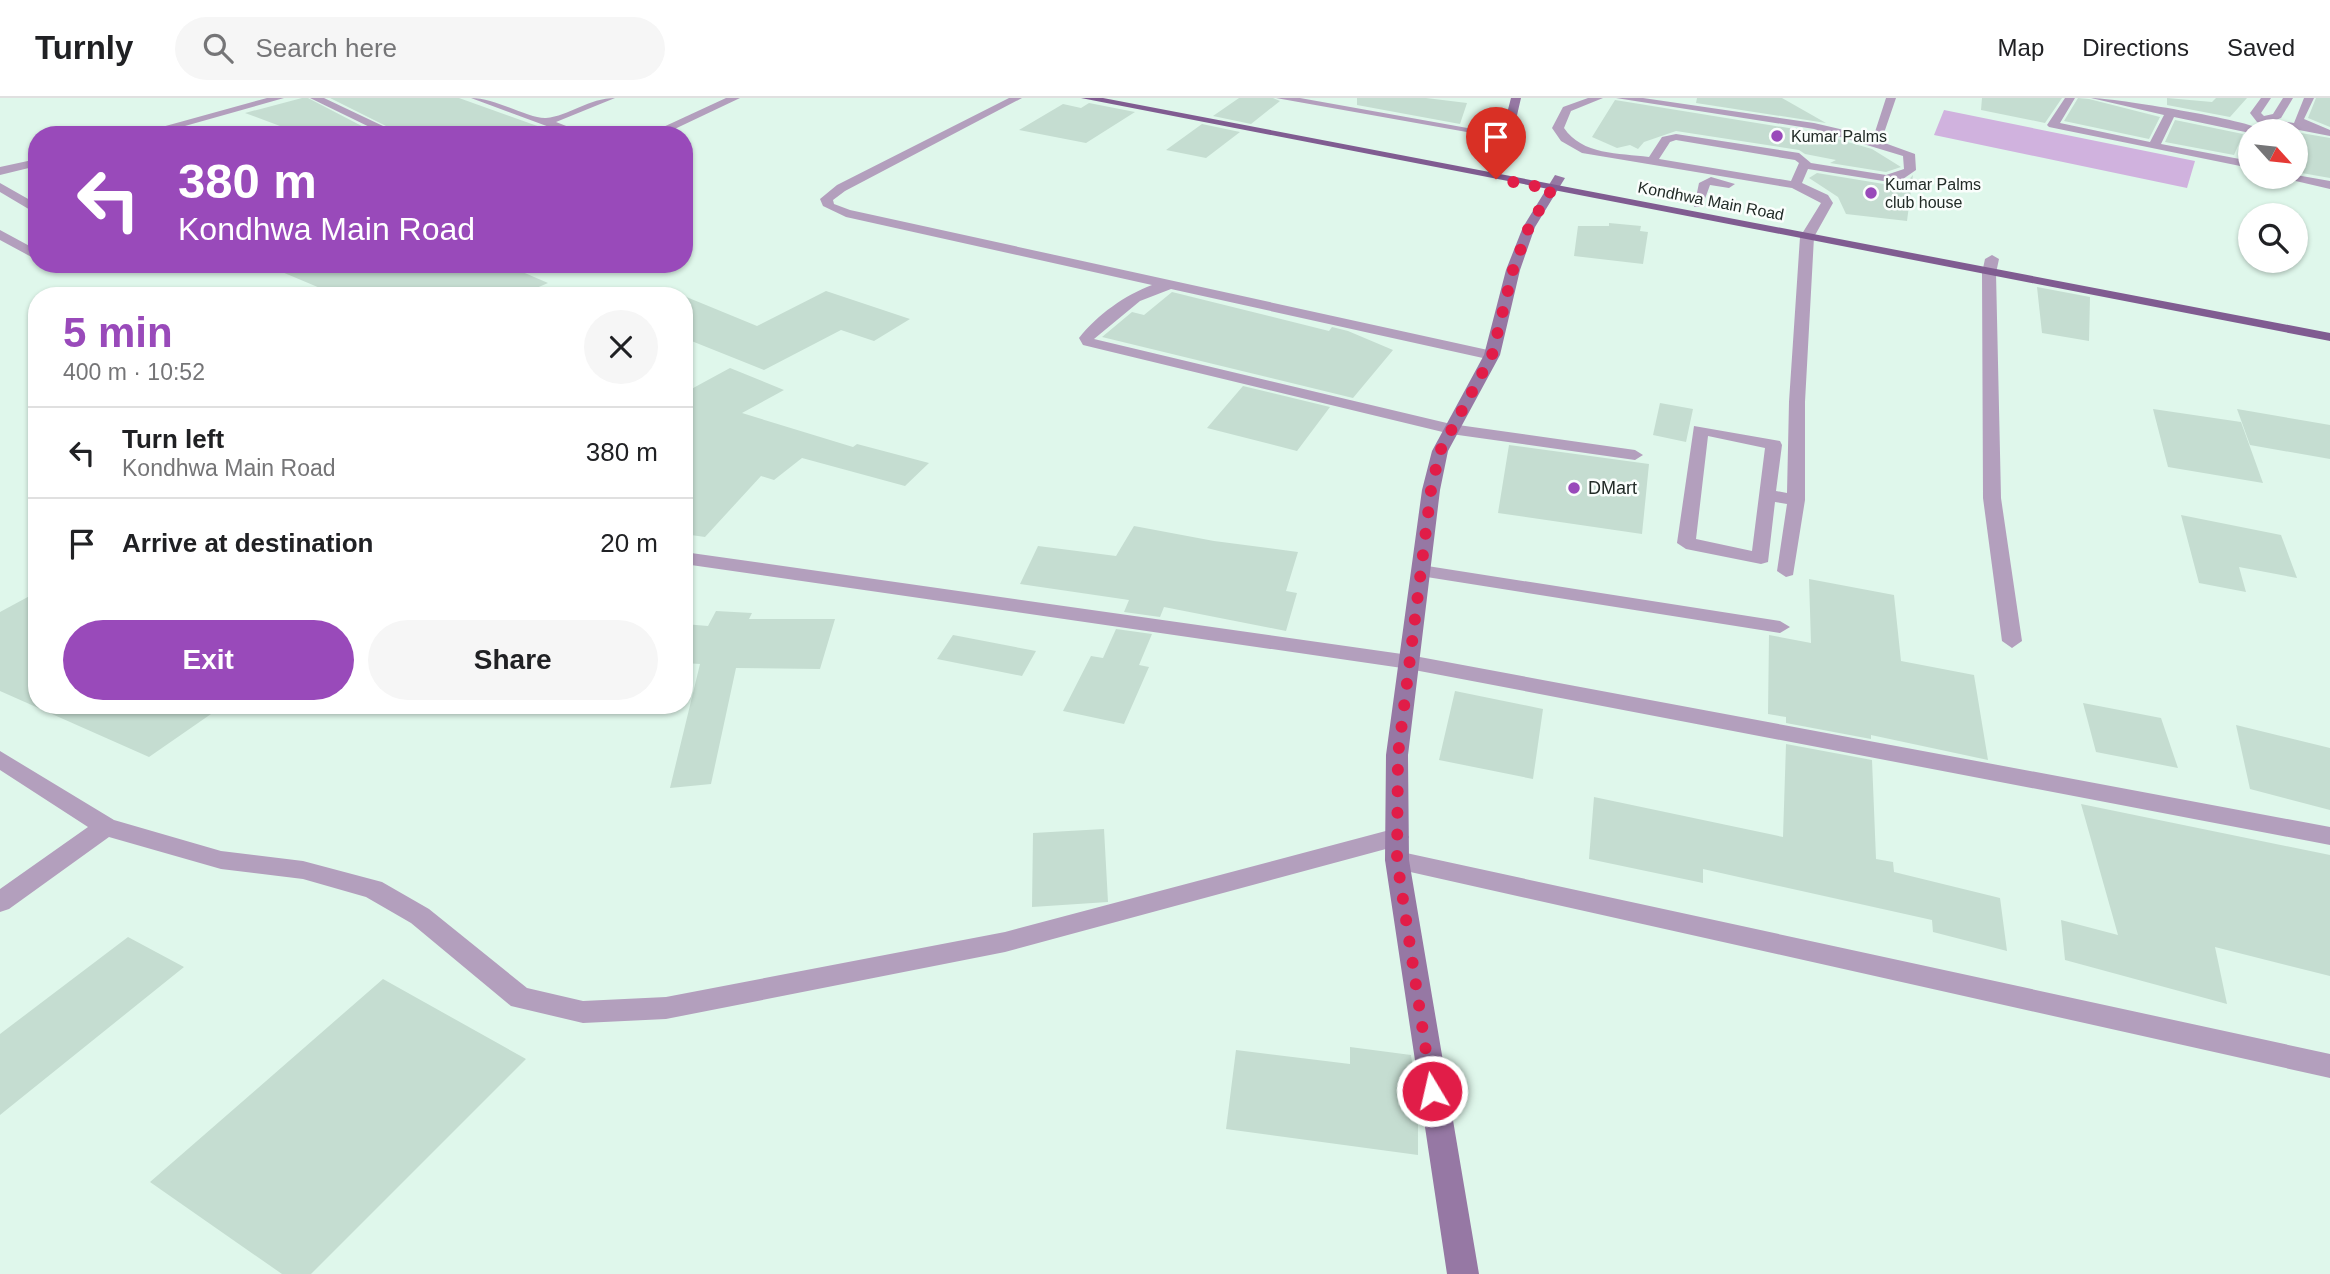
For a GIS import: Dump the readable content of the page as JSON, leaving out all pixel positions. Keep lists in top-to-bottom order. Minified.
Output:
{"streets":{"main road":["Kondhwa Main Road"]},"places":["Kumar Palms","Kumar Palms club house","DMart"],"north":"bottom right","page":{"header":"Turnly","search":"Search here","nav":["Map","Directions","Saved"],"turn":["380 m","Kondhwa Main Road"],"heading":["5 min","400 m · 10:52"],"list":[{"name":"Turn left","note":"Kondhwa Main Road","value":"380 m"},{"name":"Arrive at destination","value":"20 m"}],"buttons":["Exit","Share"]}}
